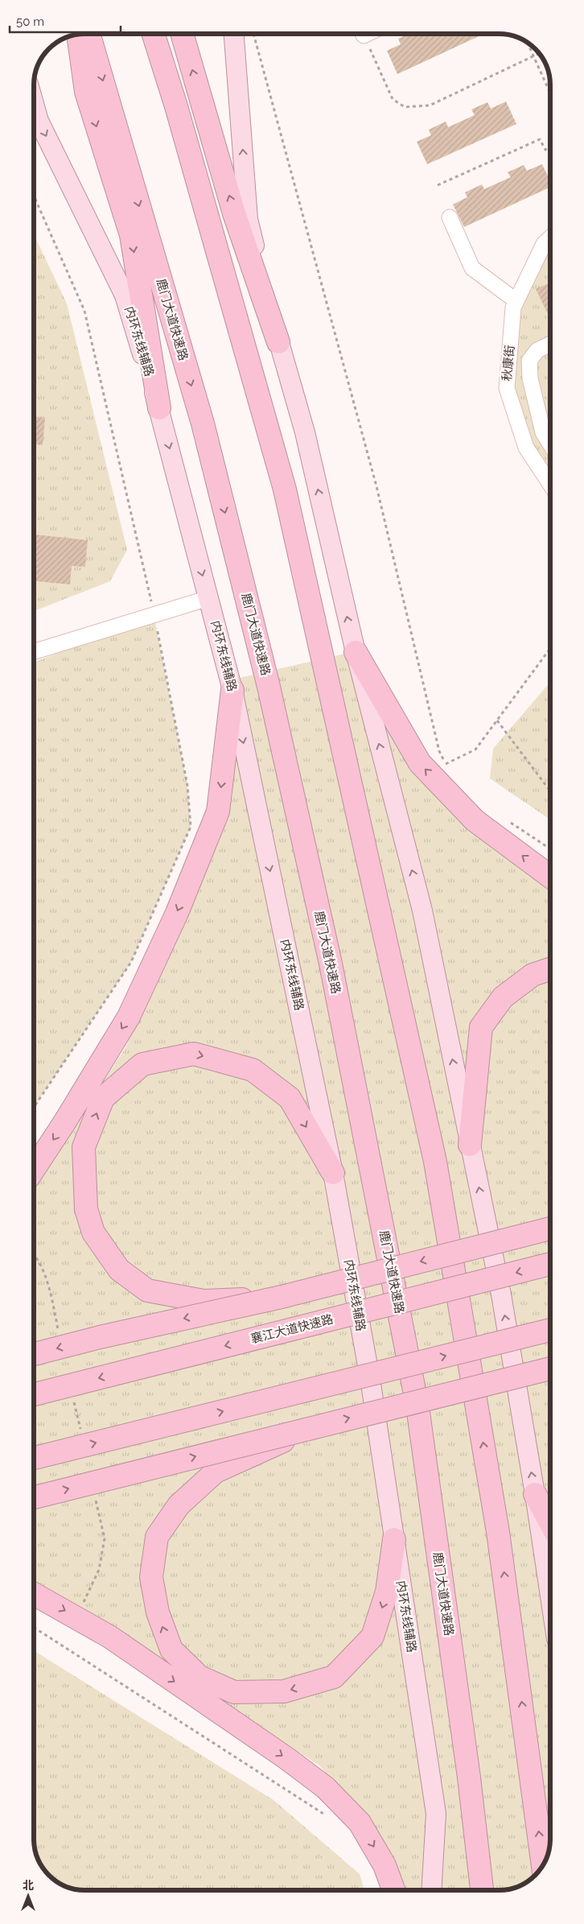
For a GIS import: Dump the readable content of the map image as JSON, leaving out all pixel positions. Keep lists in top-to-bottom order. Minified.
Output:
{"streets":{"highway":["鹿门大道快速路","襄江大道快速路"],"main road":["内环东线辅路"],"street":["秋康街"]},"scale_bar":"50 m","north":"top"}
